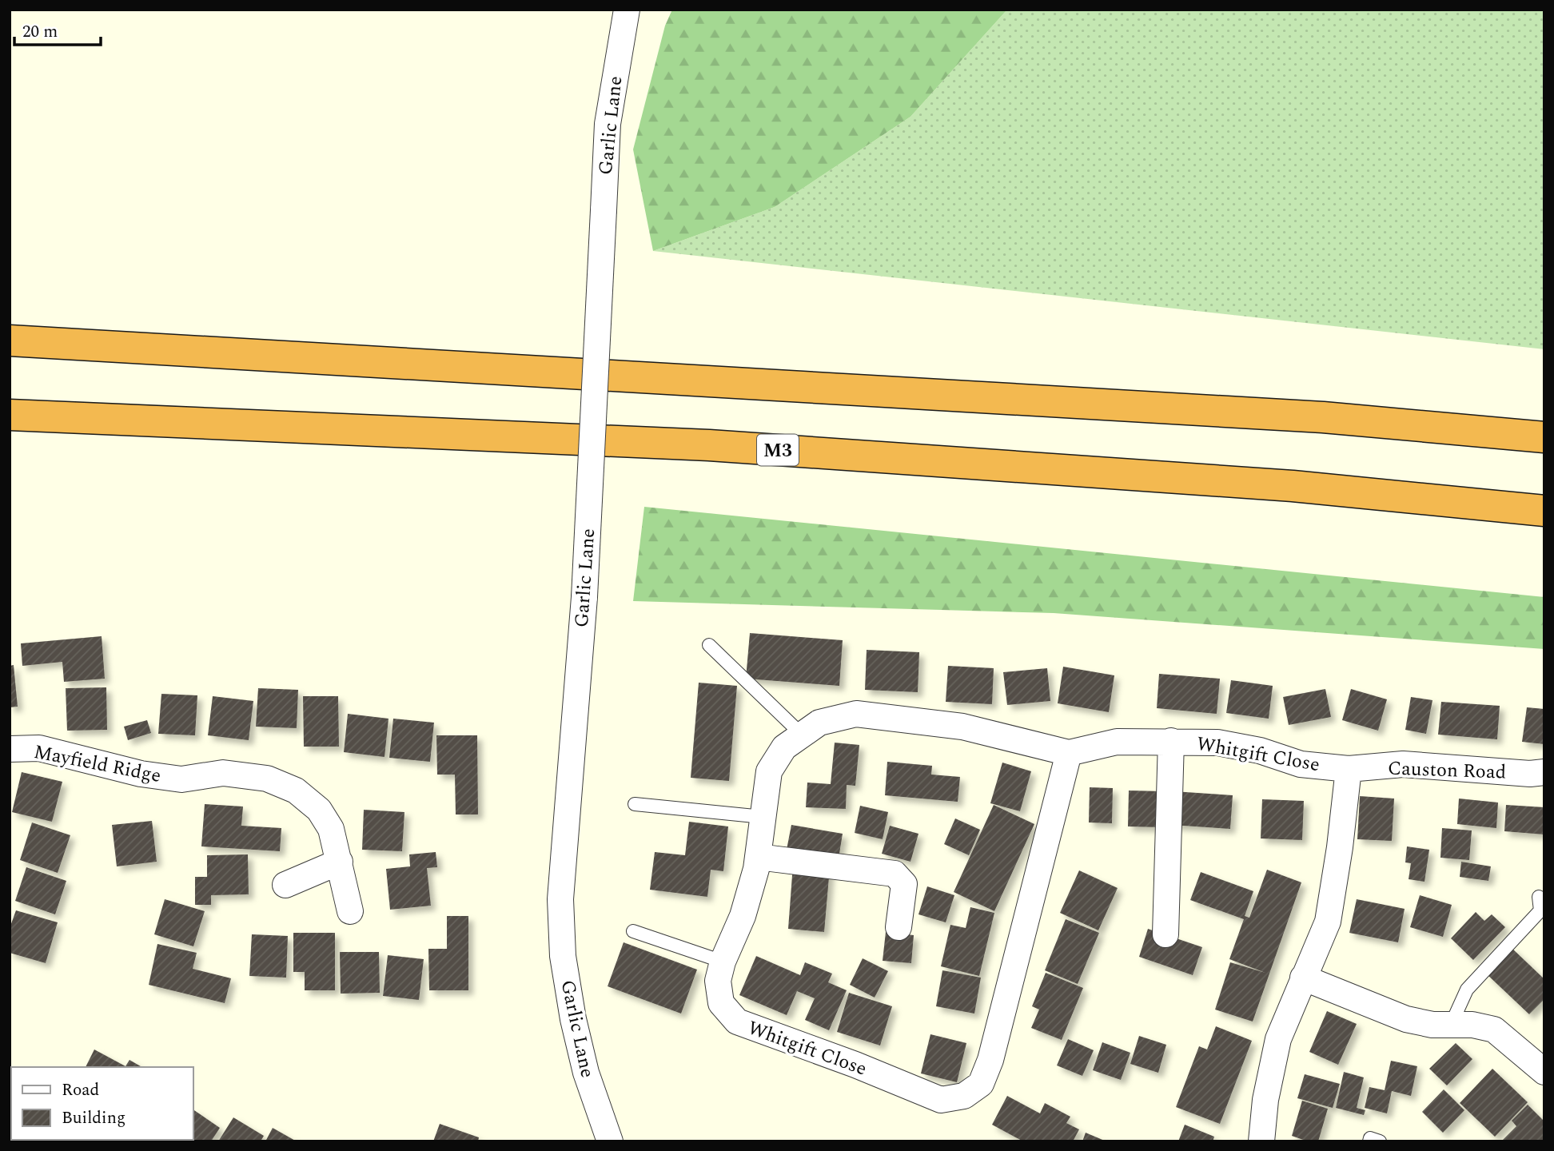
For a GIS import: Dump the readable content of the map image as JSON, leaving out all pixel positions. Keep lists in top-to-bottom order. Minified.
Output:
{"streets":{"highway":["M3"],"street":["Garlic Lane","Whitgift Close","Mayfield Ridge","Causton Road"]},"crossings":[["Whitgift Close","Causton Road"]],"legend":["Road","Building"],"scale_bar":"20 m"}
